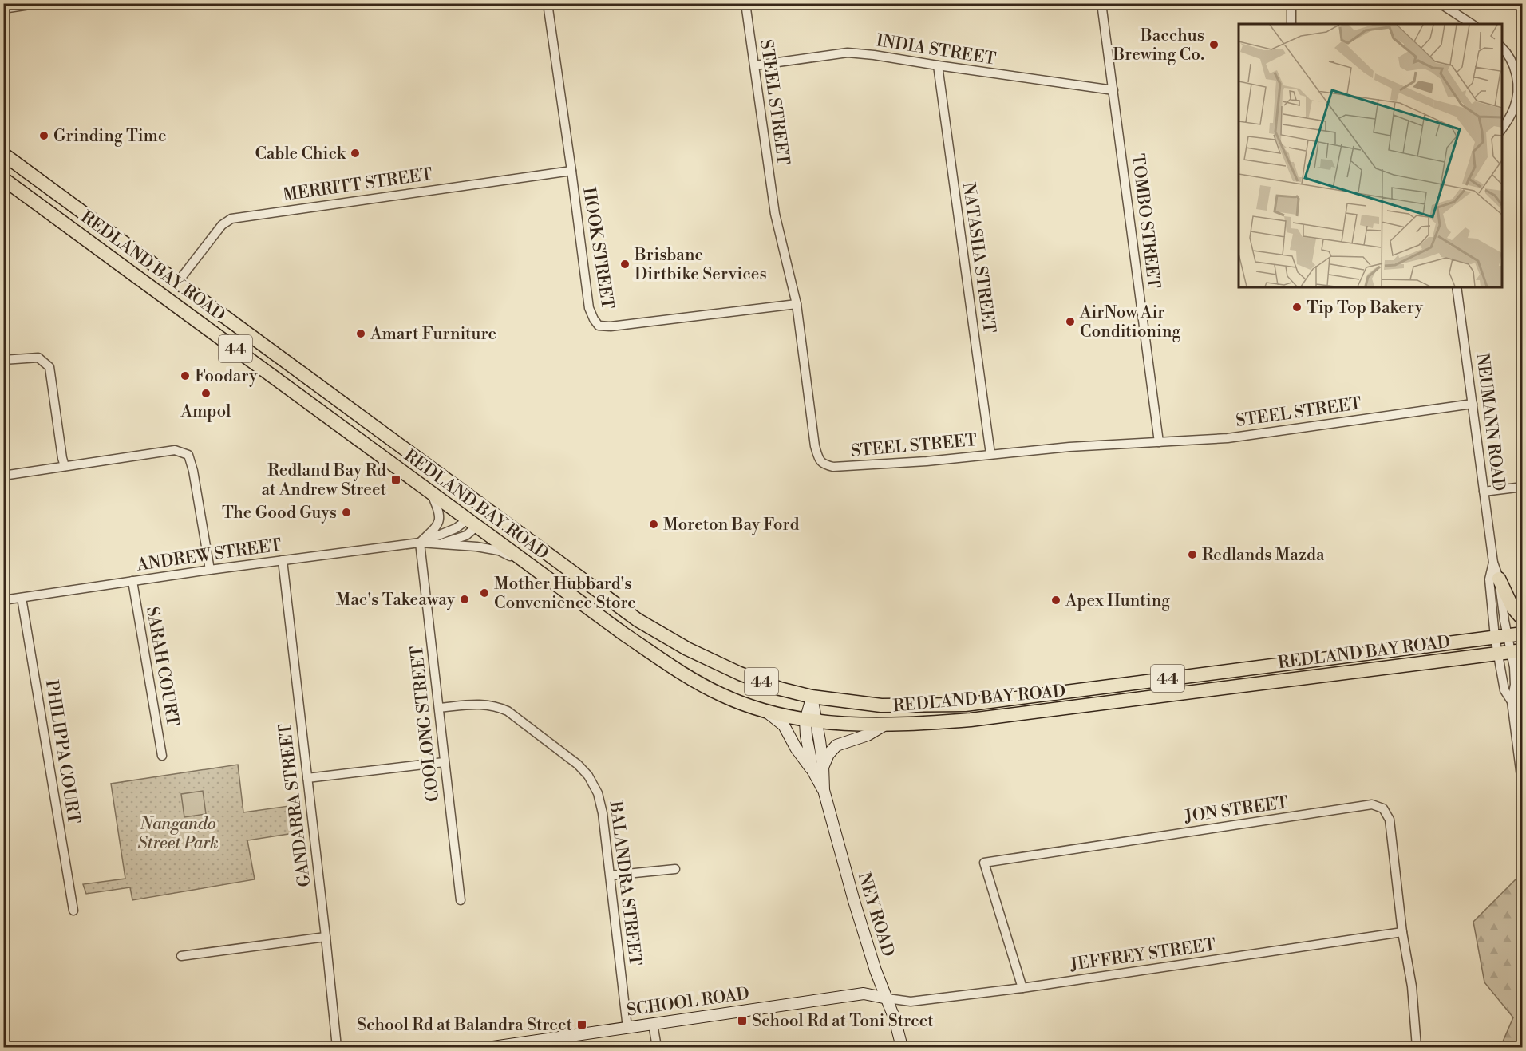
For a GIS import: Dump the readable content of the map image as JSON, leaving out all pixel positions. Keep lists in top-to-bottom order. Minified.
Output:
{"streets":{"main road":["REDLAND BAY ROAD","44","NEY ROAD","SCHOOL ROAD"],"street":["INDIA STREET","STEEL STREET","MERRITT STREET","TOMBO STREET","HOOK STREET","NATASHA STREET","NEUMANN ROAD","ANDREW STREET","SARAH COURT","COOLONG STREET","PHILIPPA COURT","GANDARRA STREET","JON STREET","BALANDRA STREET","JEFFREY STREET"]},"crossings":[["INDIA STREET","STEEL STREET"],["INDIA STREET","TOMBO STREET"],["INDIA STREET","NATASHA STREET"],["STEEL STREET","TOMBO STREET"],["STEEL STREET","HOOK STREET"],["STEEL STREET","NATASHA STREET"],["STEEL STREET","NEUMANN ROAD"],["MERRITT STREET","HOOK STREET"],["MERRITT STREET","REDLAND BAY ROAD"],["REDLAND BAY ROAD","NEUMANN ROAD"],["REDLAND BAY ROAD","ANDREW STREET"],["REDLAND BAY ROAD","NEY ROAD"],["ANDREW STREET","SARAH COURT"],["ANDREW STREET","COOLONG STREET"],["ANDREW STREET","PHILIPPA COURT"],["ANDREW STREET","GANDARRA STREET"],["COOLONG STREET","BALANDRA STREET"],["JON STREET","JEFFREY STREET"],["BALANDRA STREET","SCHOOL ROAD"],["NEY ROAD","JEFFREY STREET"],["NEY ROAD","SCHOOL ROAD"],["JEFFREY STREET","SCHOOL ROAD"]],"parks":["Nangando Street Park"],"places":{"other":["Bacchus Brewing Co.","Grinding Time","Cable Chick","Brisbane Dirtbike Services","Tip Top Bakery","AirNow Air Conditioning","Amart Furniture","Foodary","Ampol","The Good Guys","Moreton Bay Ford","Redlands Mazda","Mother Hubbard's Convenience Store","Mac's Takeaway","Apex Hunting"],"transit":["Redland Bay Rd at Andrew Street","School Rd at Toni Street","School Rd at Balandra Street"]}}
